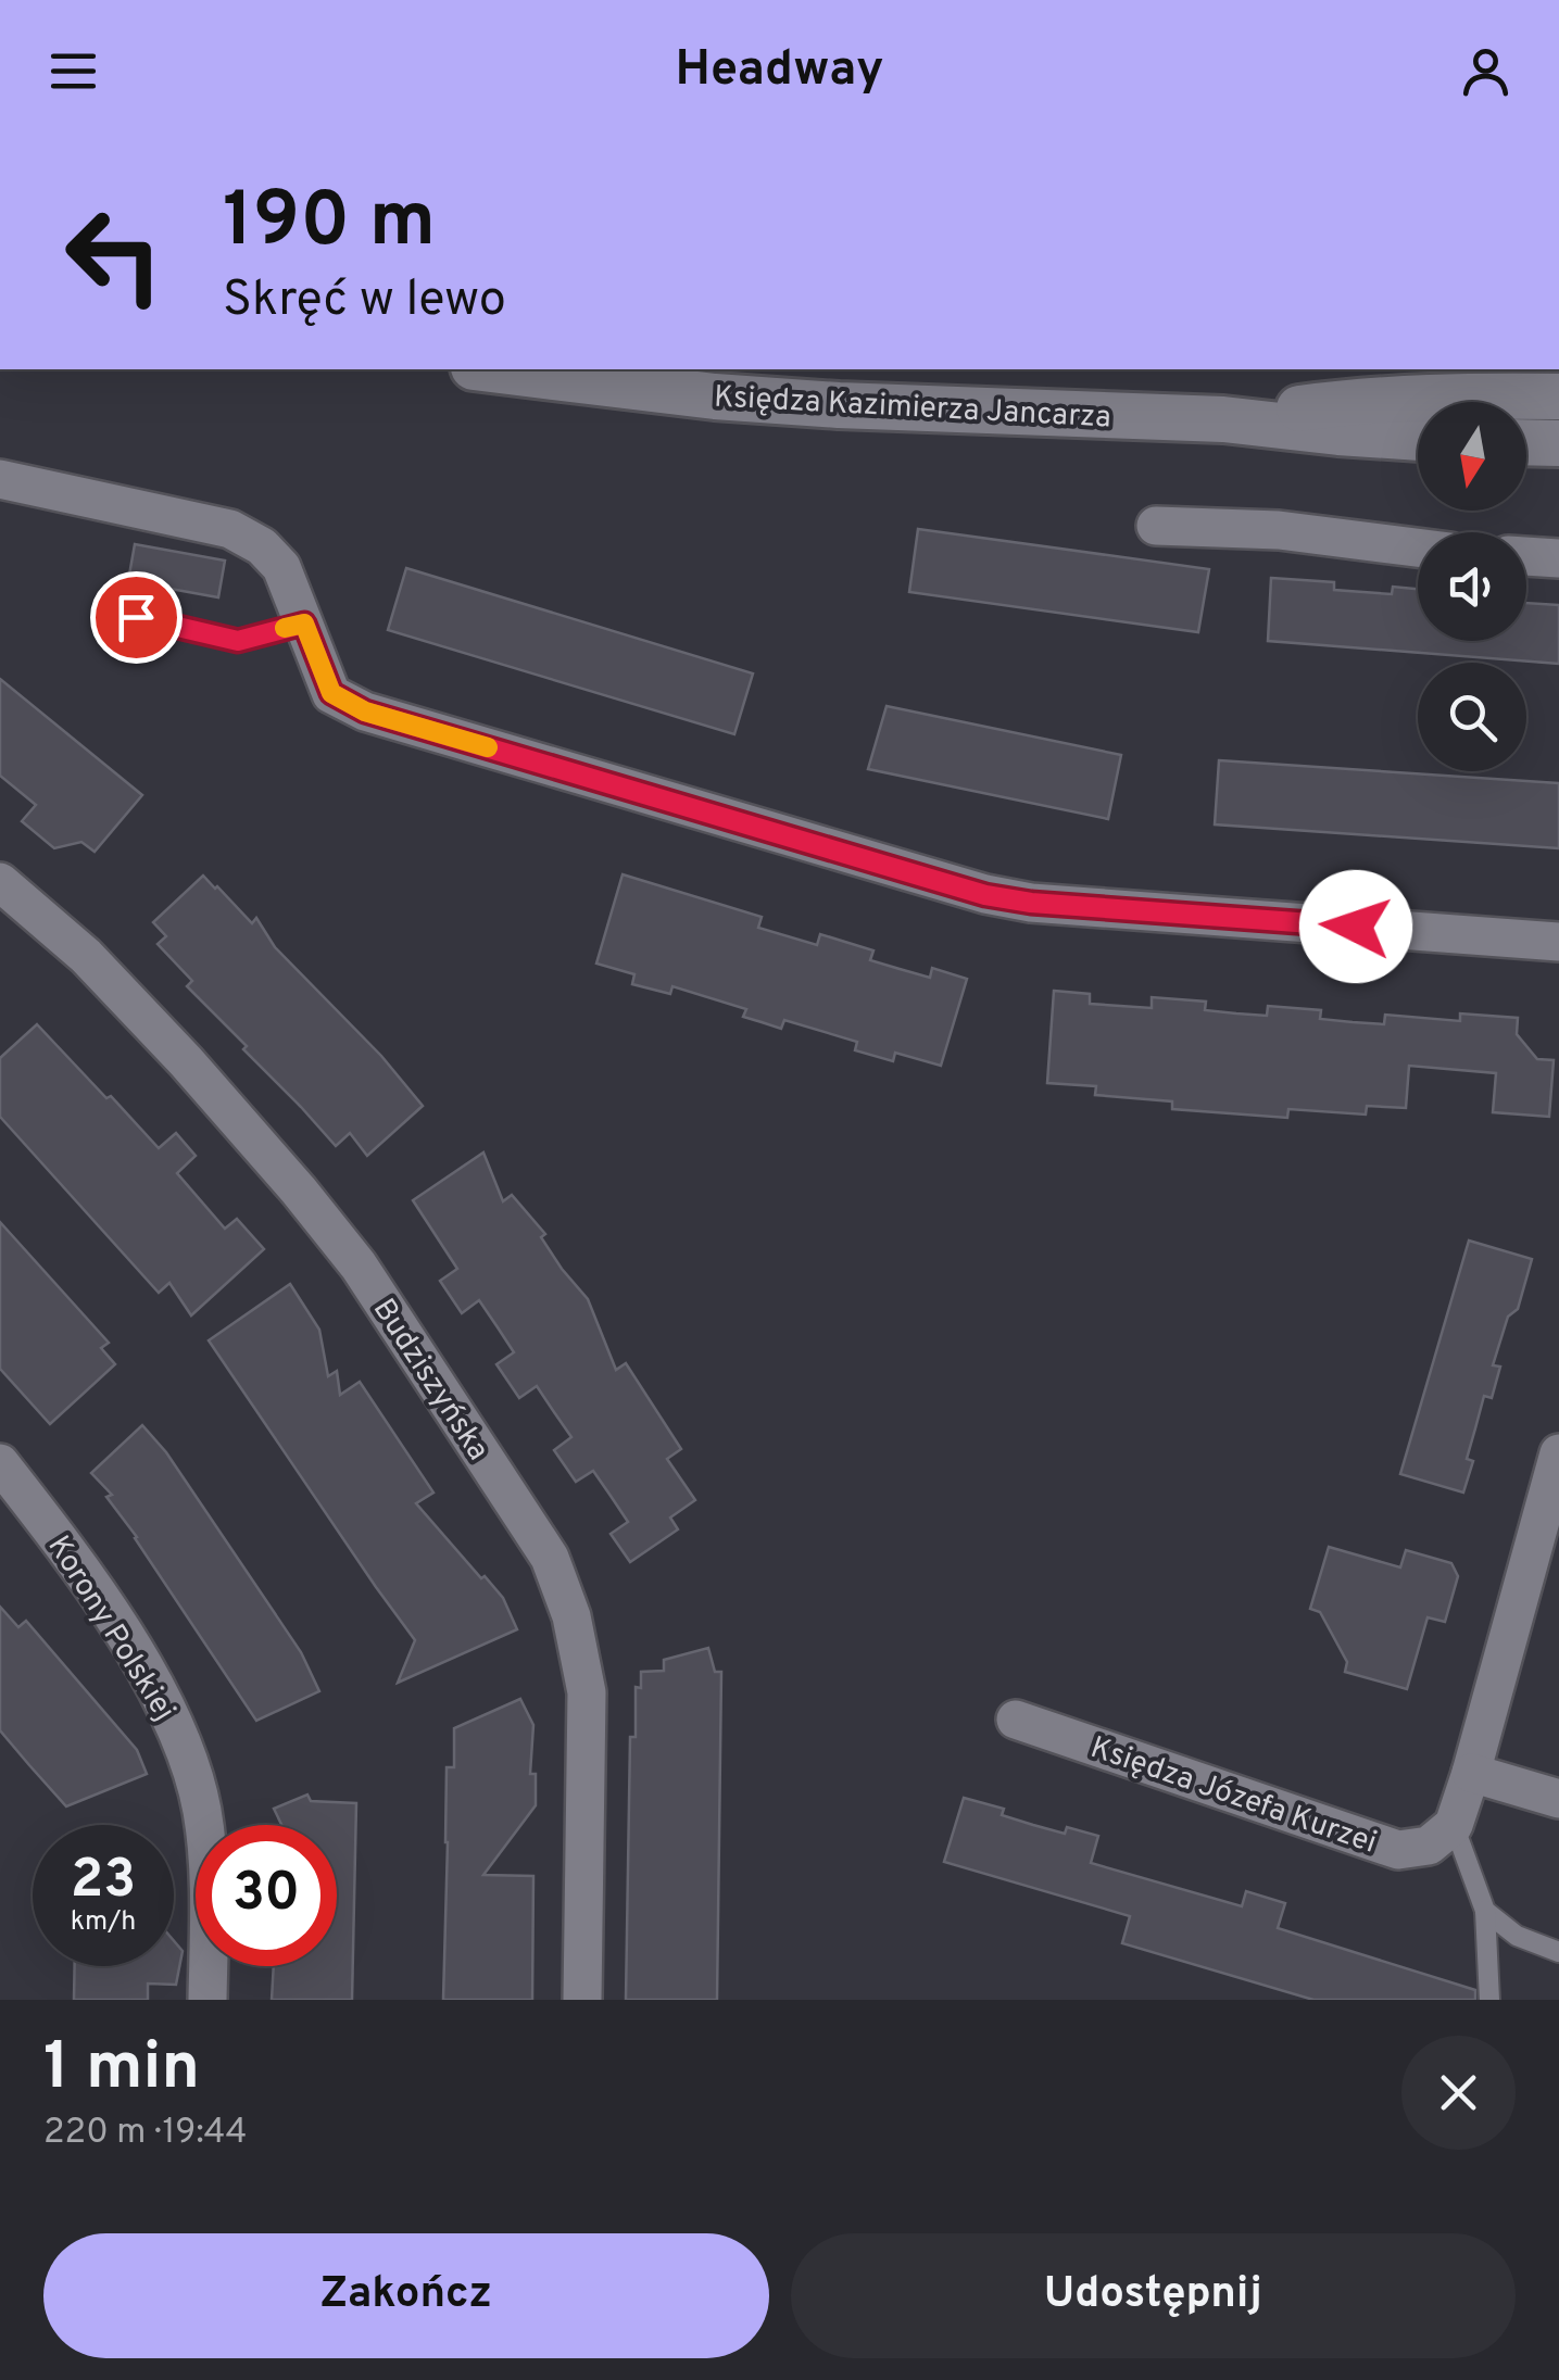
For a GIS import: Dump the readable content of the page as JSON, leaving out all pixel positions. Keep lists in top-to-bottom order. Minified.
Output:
{"streets":{"street":["Księdza Kazimierza Jancarza","Budziszyńska","Korony Polskiej","Księdza Józefa Kurzei"]},"north":"bottom","page":{"header":"Headway","turn":["190 m","Skręć w lewo"],"speed":"23 km/h","limit":"30","heading":["1 min","220 m · 19:44"],"buttons":["Zakończ","Udostępnij"]}}
